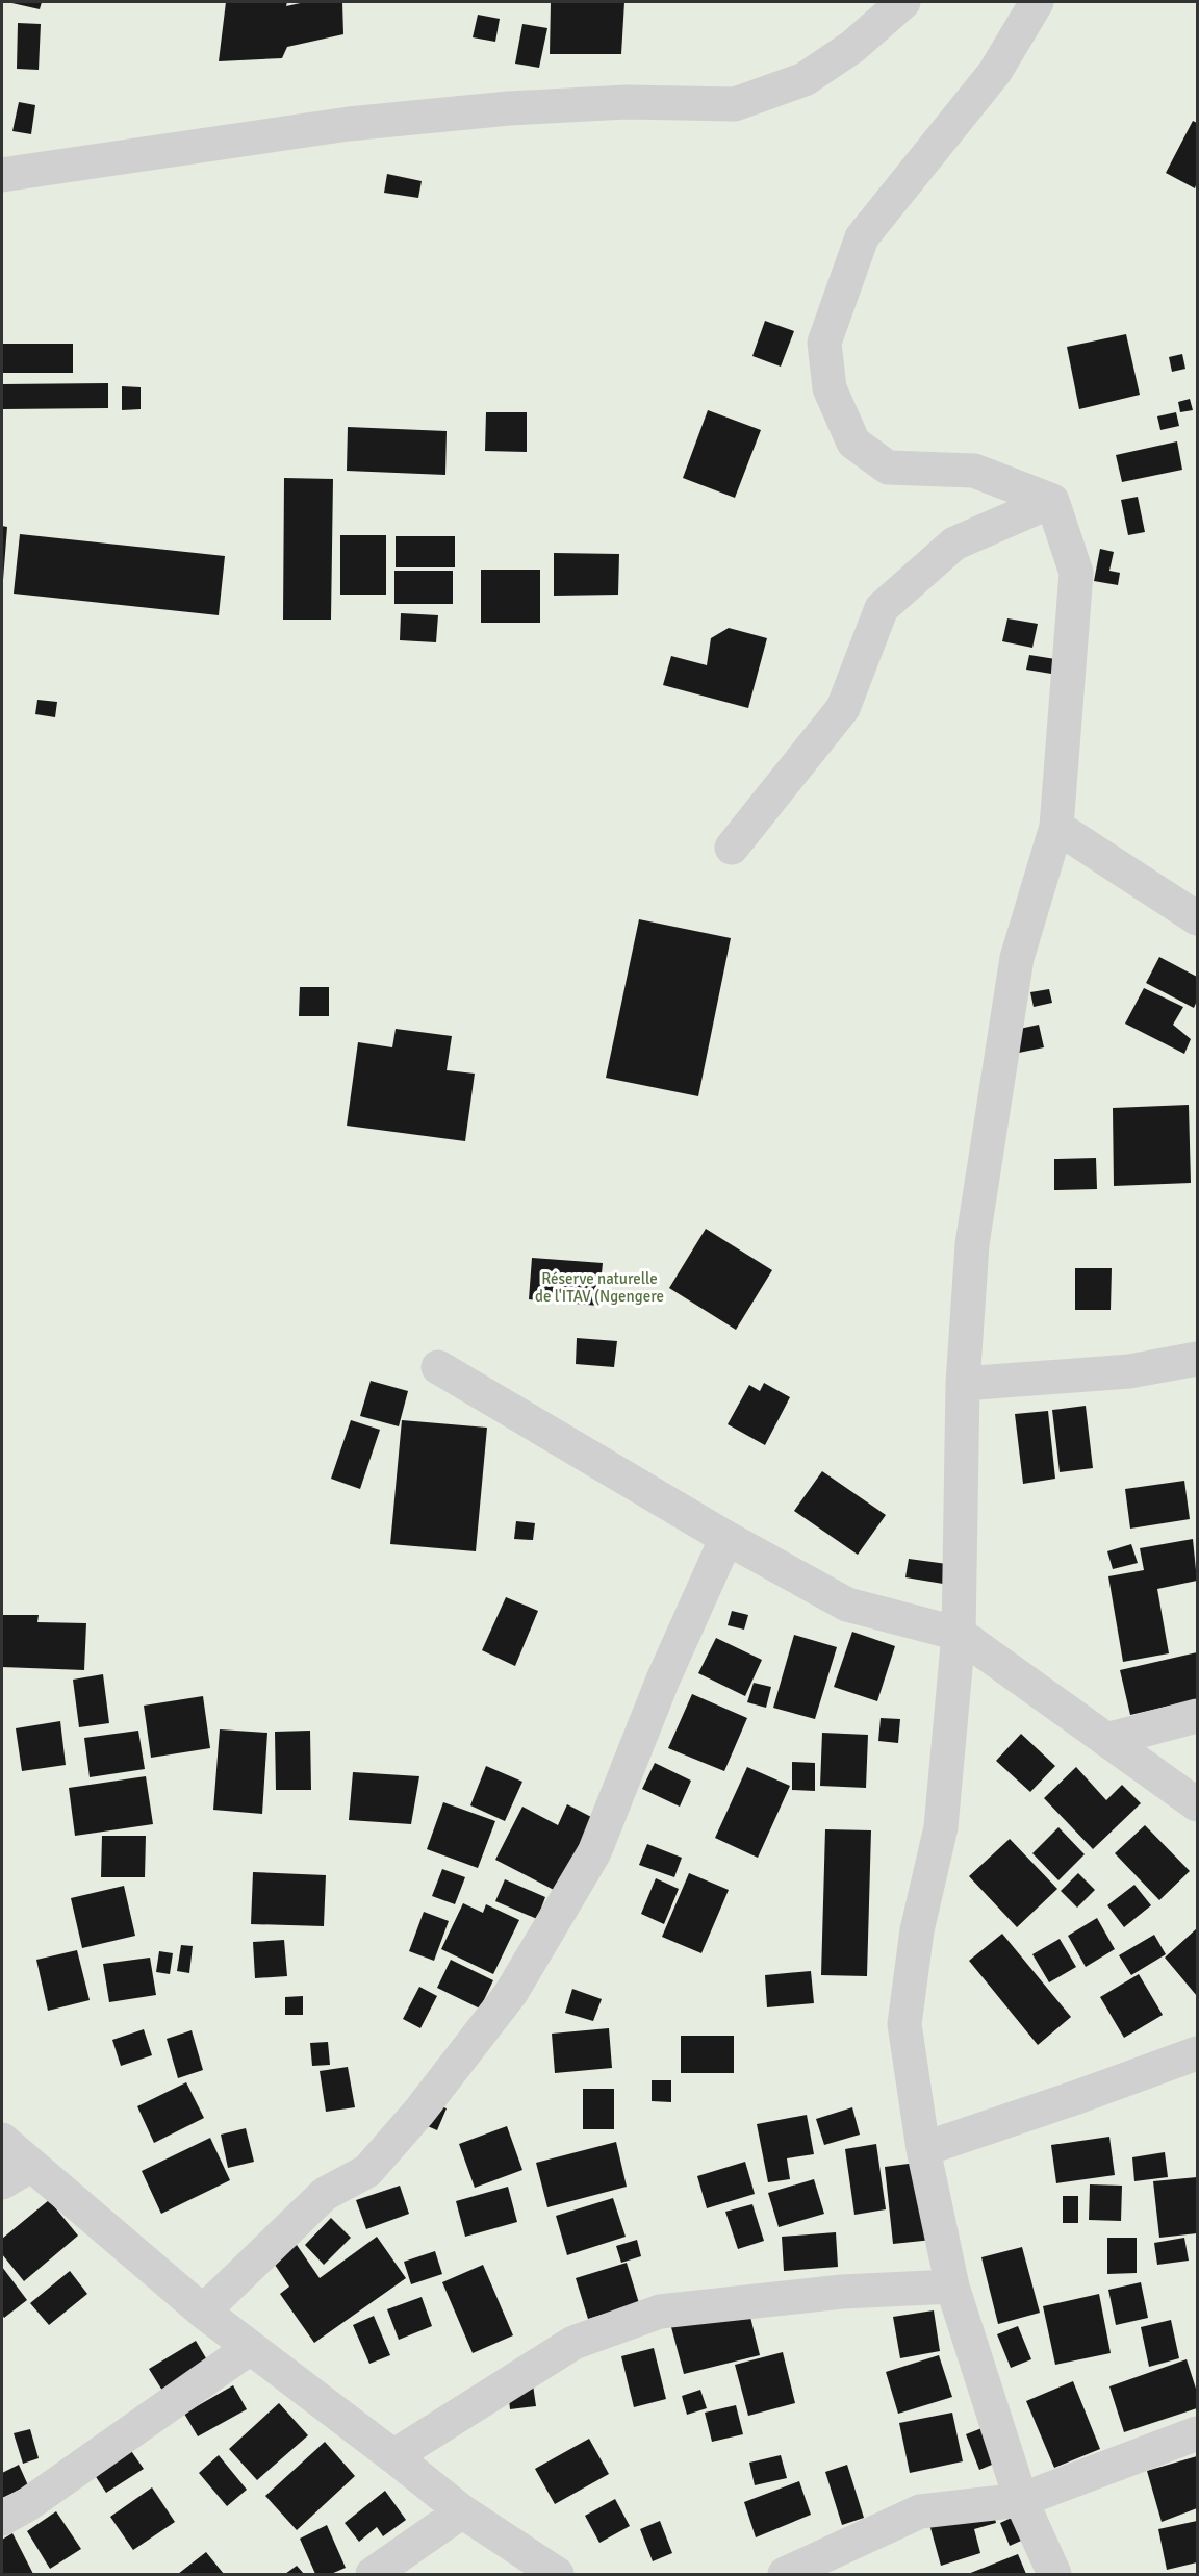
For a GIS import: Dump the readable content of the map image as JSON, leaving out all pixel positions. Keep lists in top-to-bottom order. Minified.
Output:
{"parks":["Réserve naturelle de l'ITAV (Ngengere"]}
